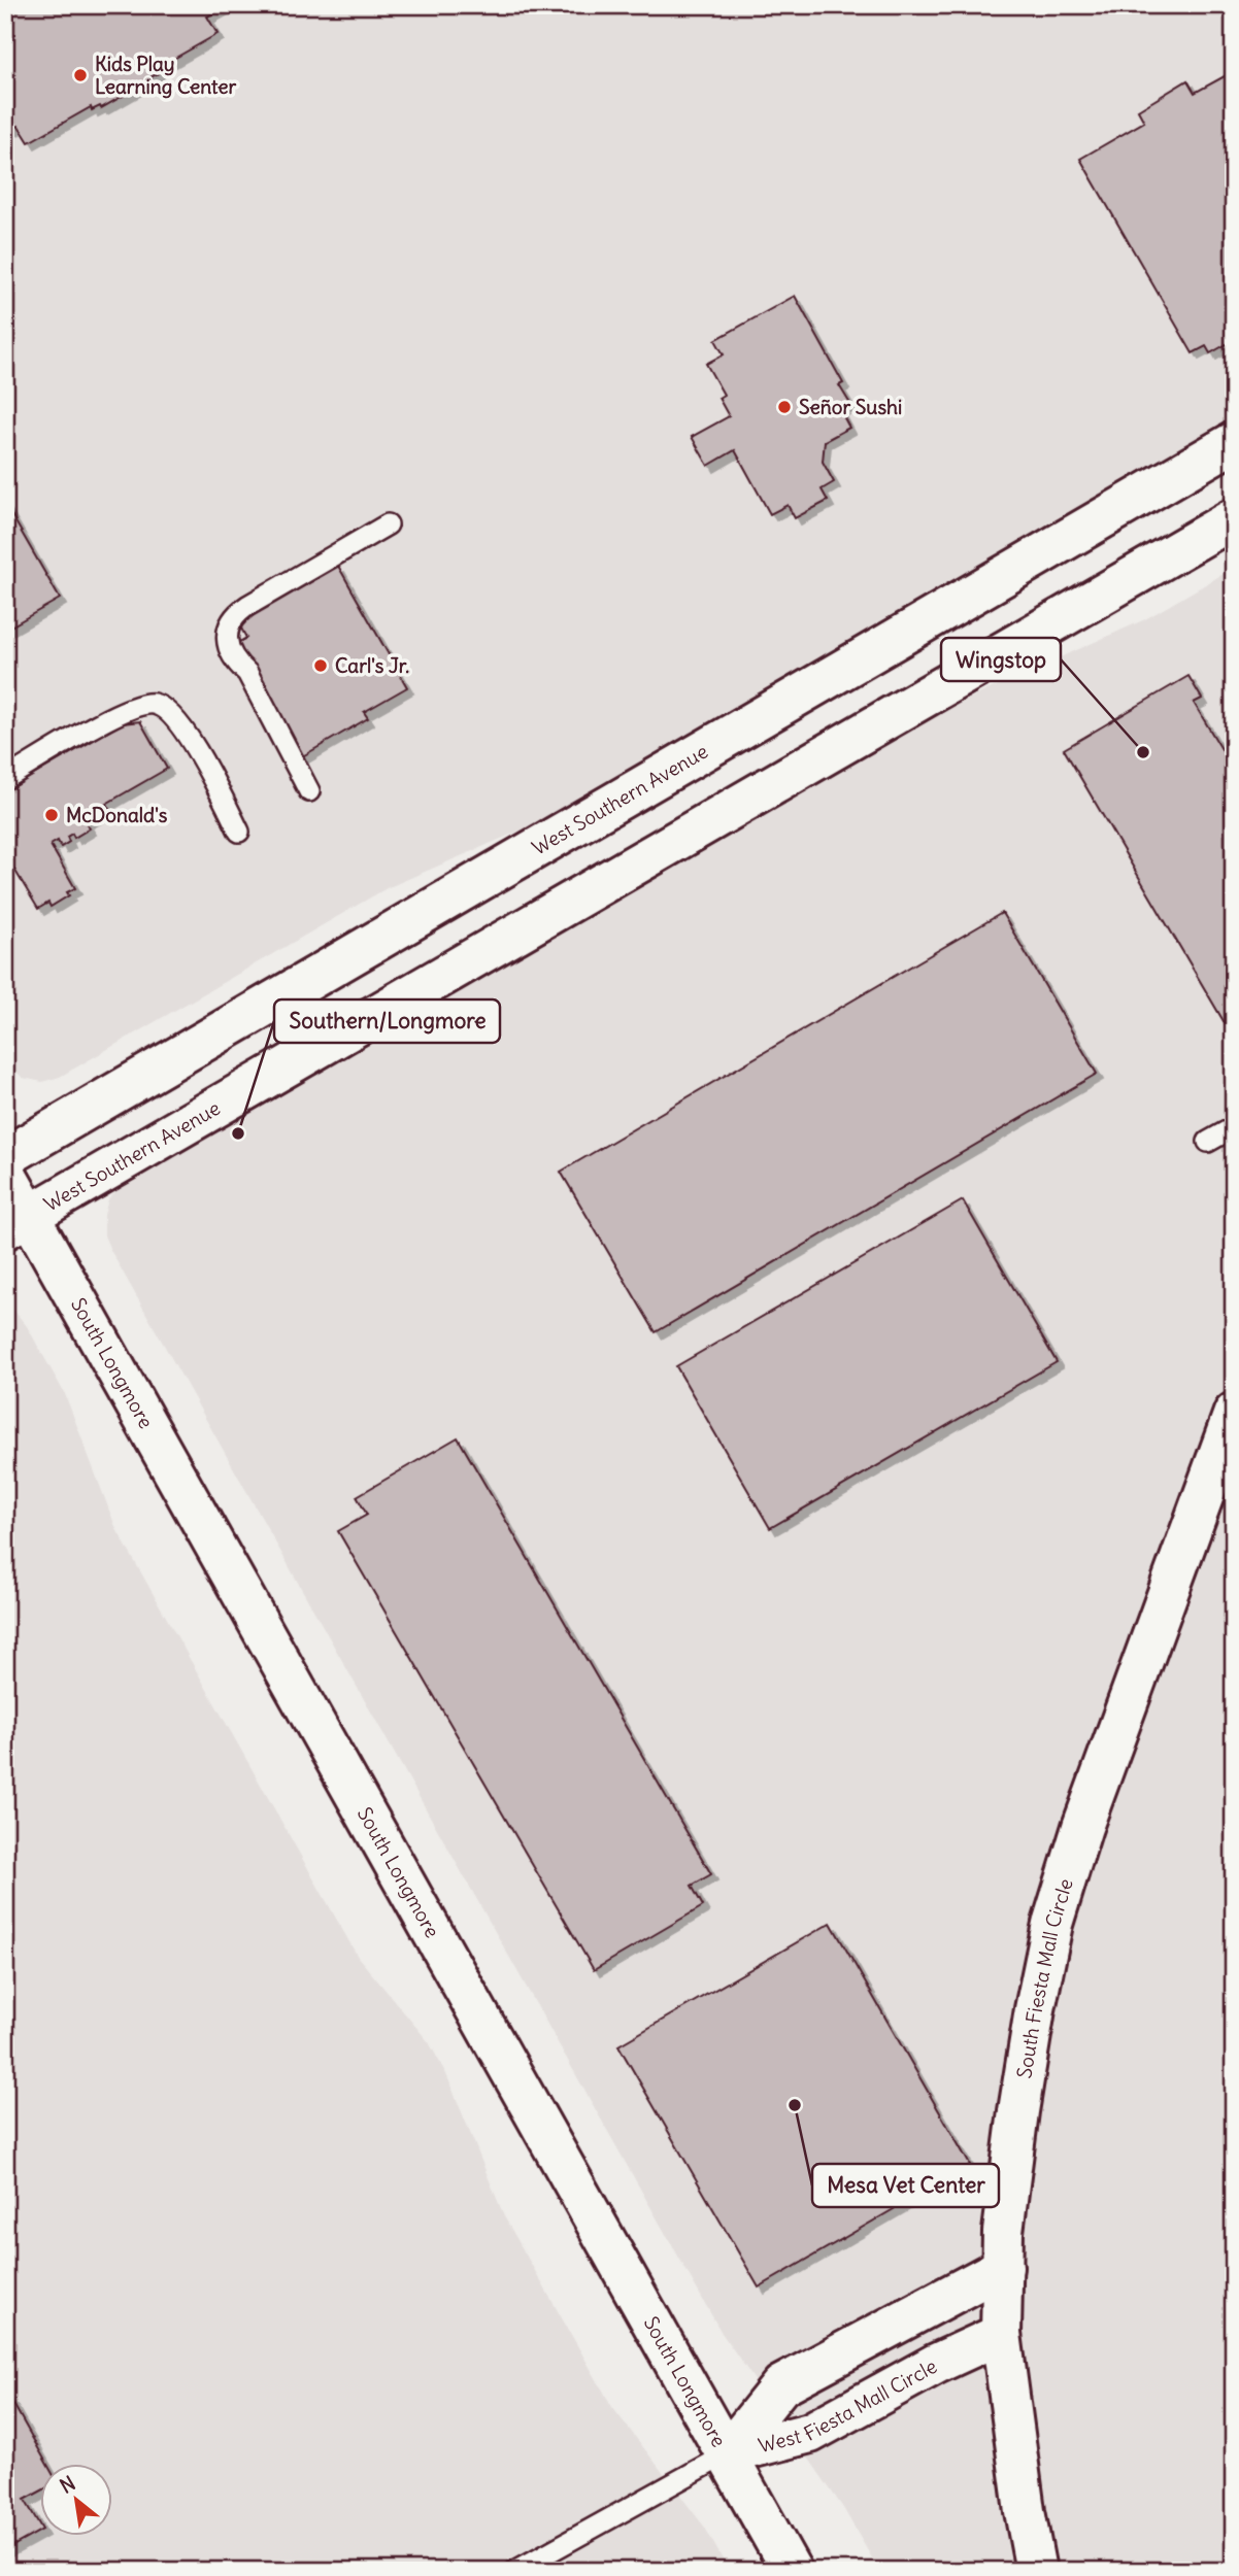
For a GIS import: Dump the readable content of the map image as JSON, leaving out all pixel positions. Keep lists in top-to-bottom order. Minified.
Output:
{"streets":{"street":["West Southern Avenue","South Longmore","South Fiesta Mall Circle","West Fiesta Mall Circle"]},"crossings":[["West Southern Avenue","South Longmore"],["South Longmore","West Fiesta Mall Circle"],["South Fiesta Mall Circle","West Fiesta Mall Circle"]],"places":["Kids Play Learning Center","Señor Sushi","Carl's Jr.","Wingstop","McDonald's","Southern/Longmore","Mesa Vet Center"],"north":"top left"}
